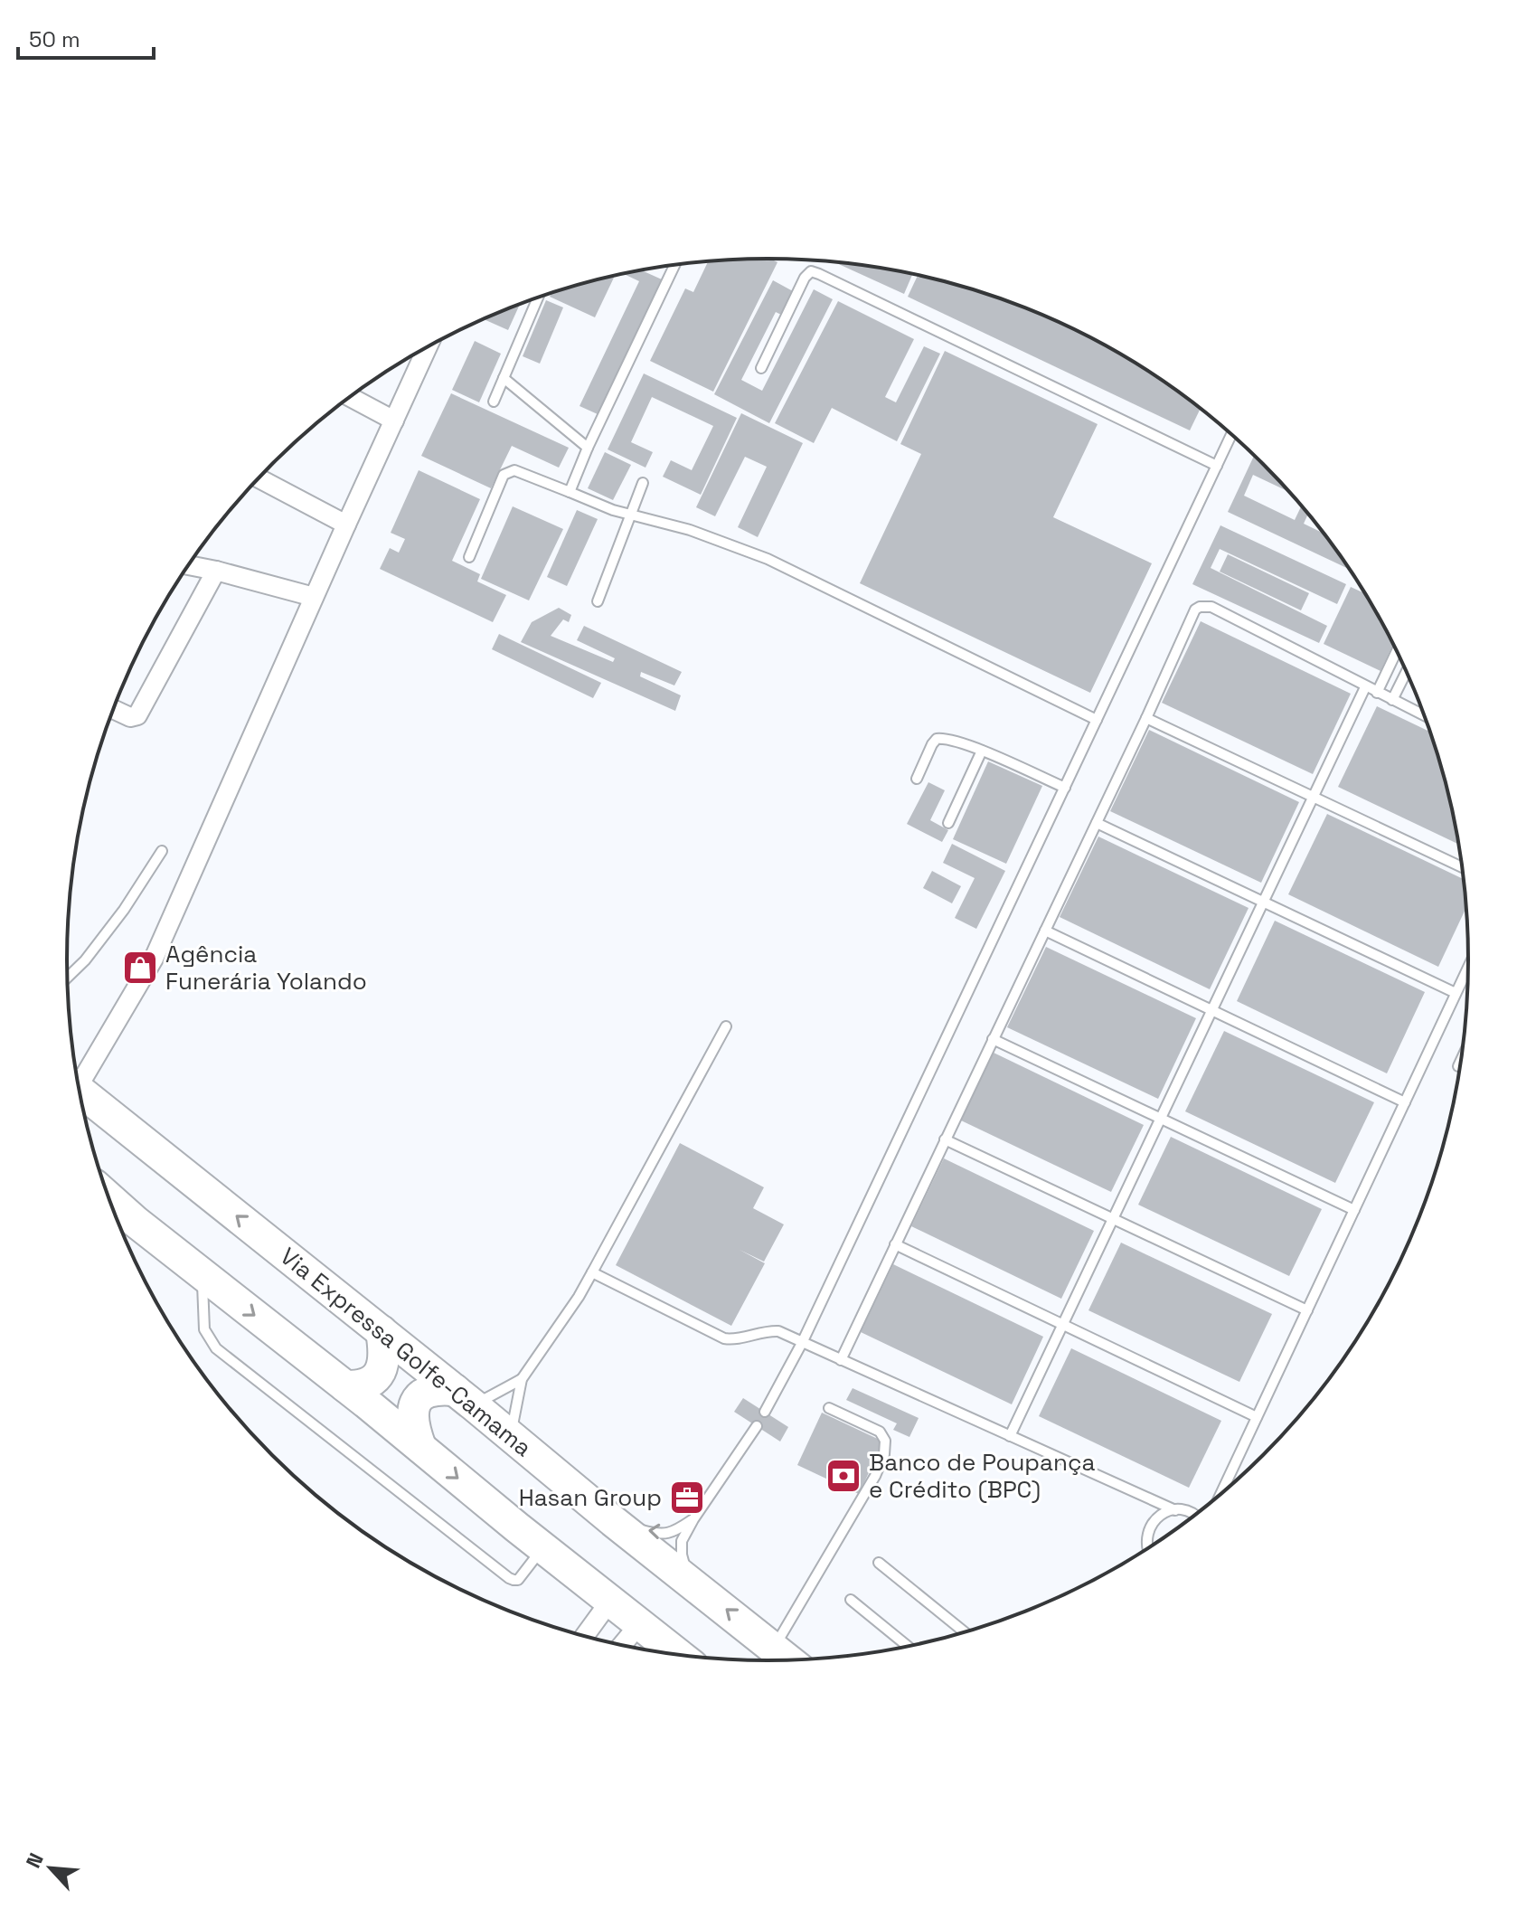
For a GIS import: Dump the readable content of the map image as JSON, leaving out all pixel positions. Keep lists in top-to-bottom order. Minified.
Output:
{"streets":{"highway":["Via Expressa Golfe-Camama"]},"places":{"shop":["Agência Funerária Yolando"],"bank":["Banco de Poupança e Crédito (BPC)"],"office":["Hasan Group"]},"scale_bar":"50 m","north":"top left"}
